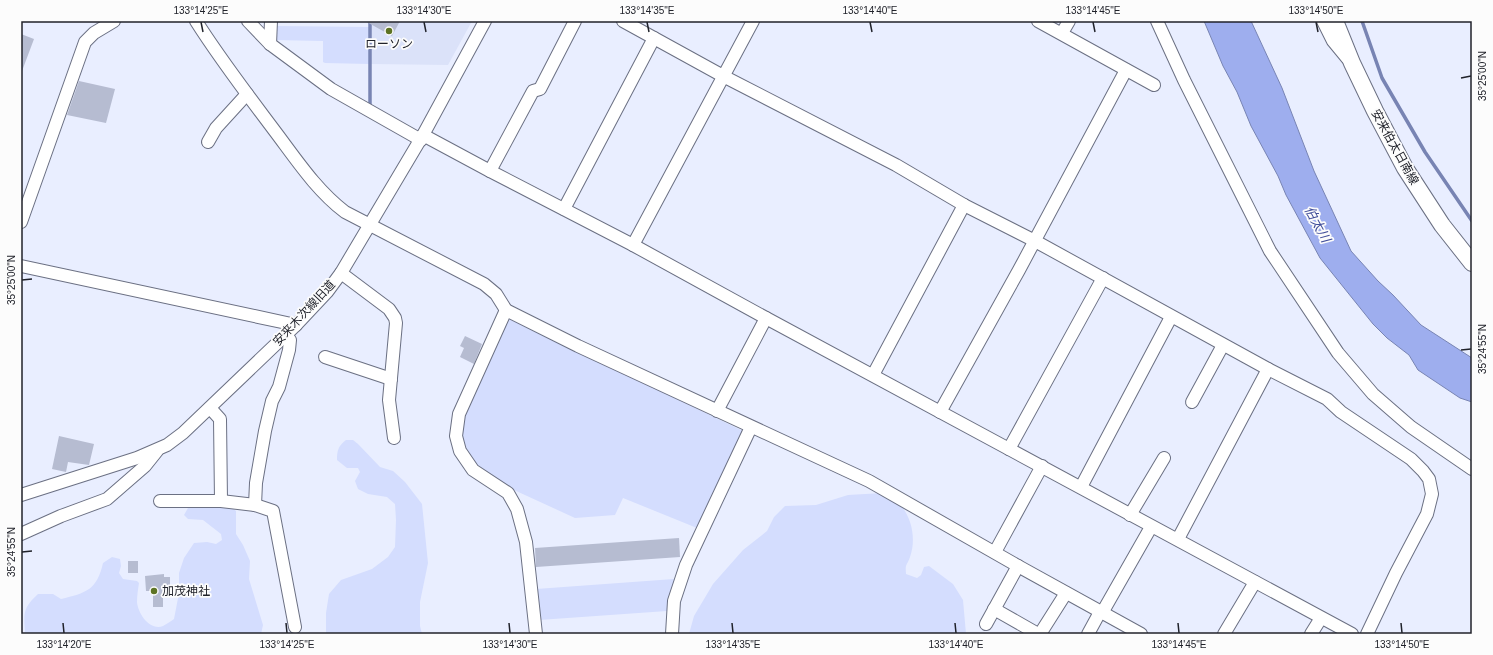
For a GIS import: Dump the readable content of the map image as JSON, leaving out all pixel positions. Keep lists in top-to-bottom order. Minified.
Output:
{"streets":{"main road":["安来伯太日南線"],"street":["安来木次線旧道"]},"water":["伯太川"],"places":["ローソン","加茂神社"],"coordinates":["133°14'25\"E","133°14'30\"E","133°14'35\"E","133°14'40\"E","133°14'45\"E","133°14'50\"E","35°25'00\"N","35°24'55\"N","133°14'20\"E"]}
